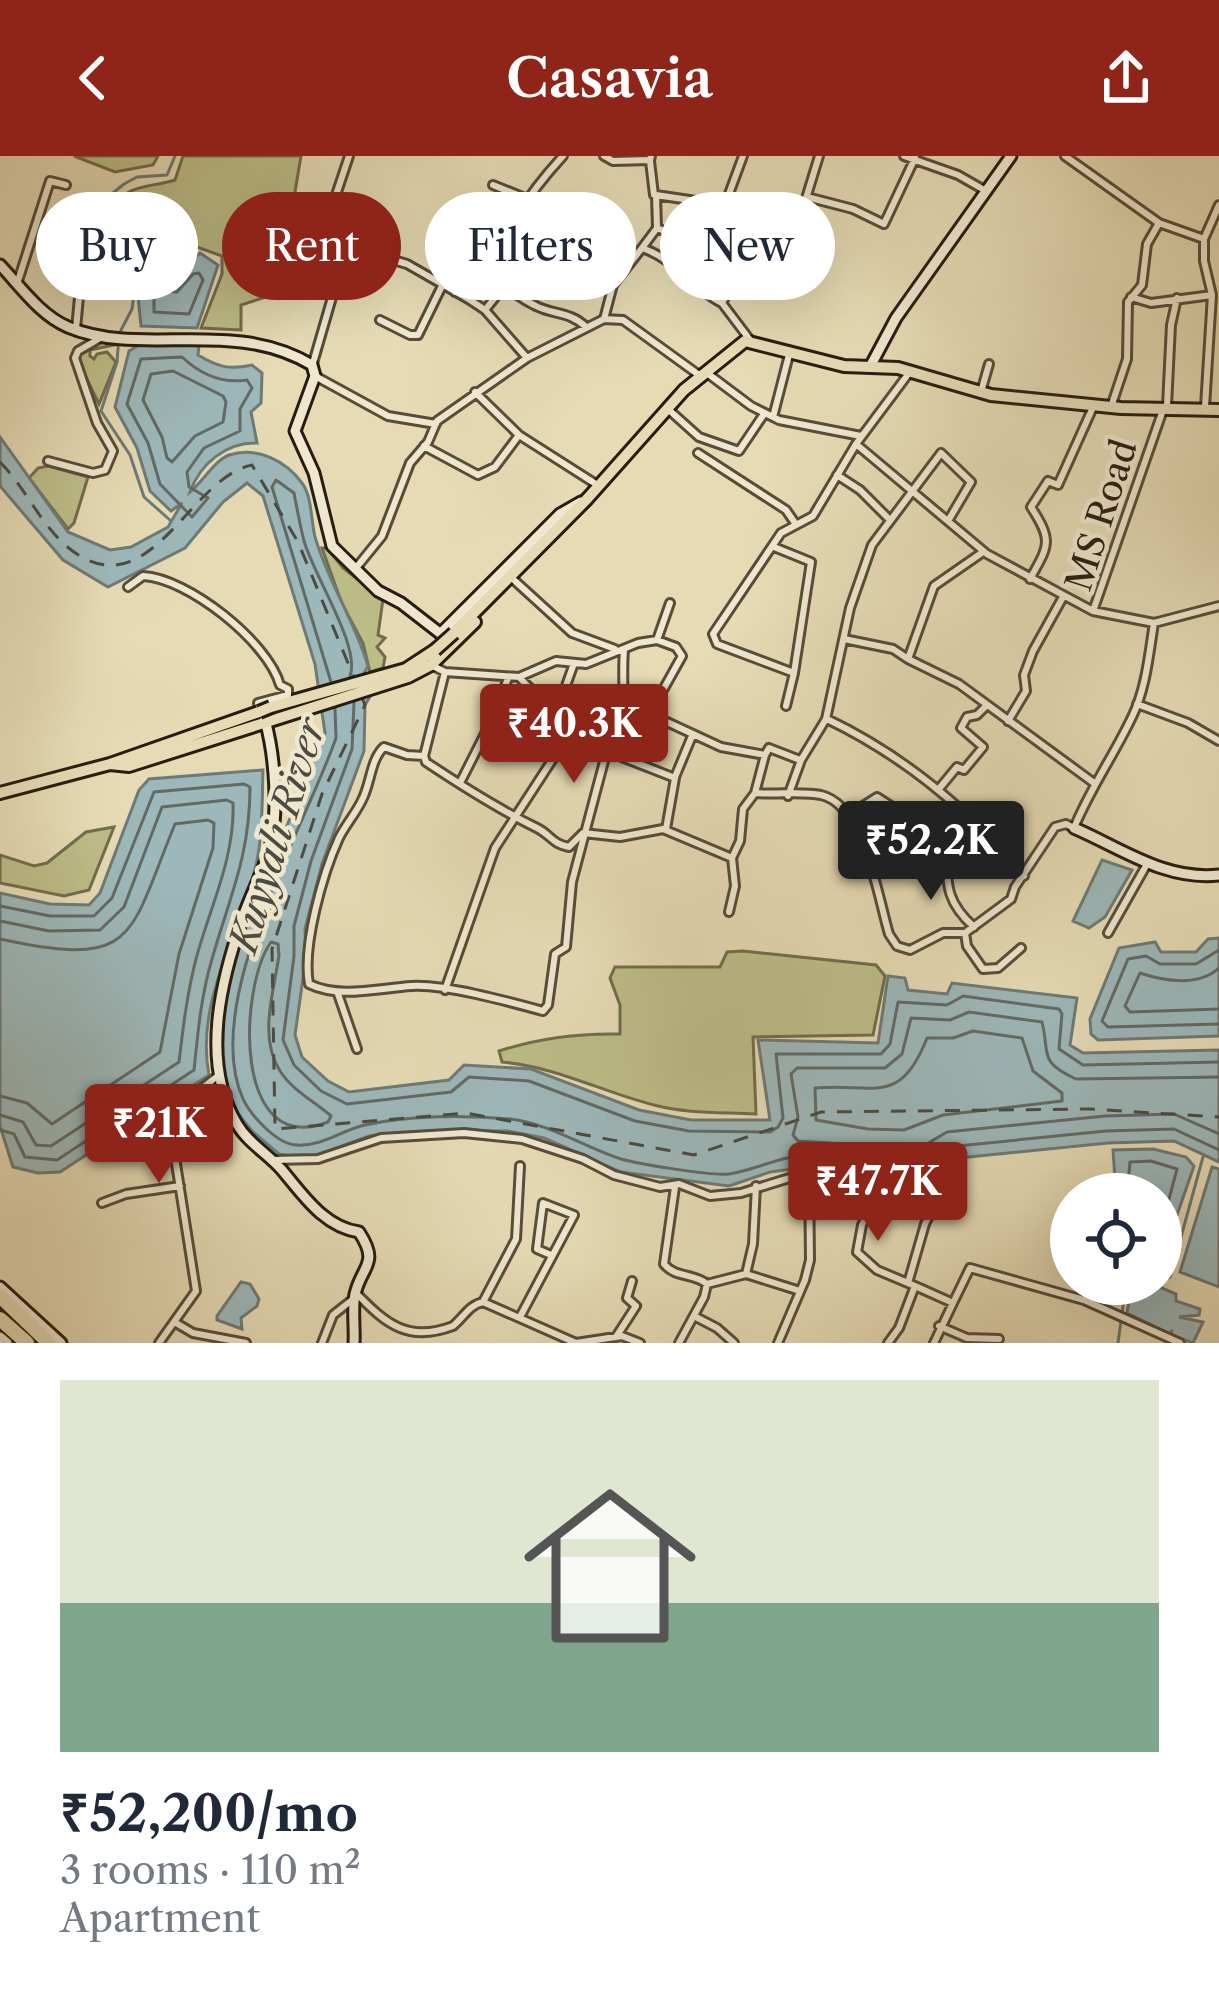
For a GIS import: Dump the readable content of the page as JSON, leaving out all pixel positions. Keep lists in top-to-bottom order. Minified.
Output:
{"streets":{"street":["MS Road"]},"water":["Kuyyali River"],"page":{"header":"Casavia","chip":["Buy","Rent","Filters","New"],"price":["₹40.3K","₹52.2K","₹21K","₹47.7K"],"list":[{"name":"₹52,200/mo","note":"3 rooms · 110 m² · Apartment"}]}}
